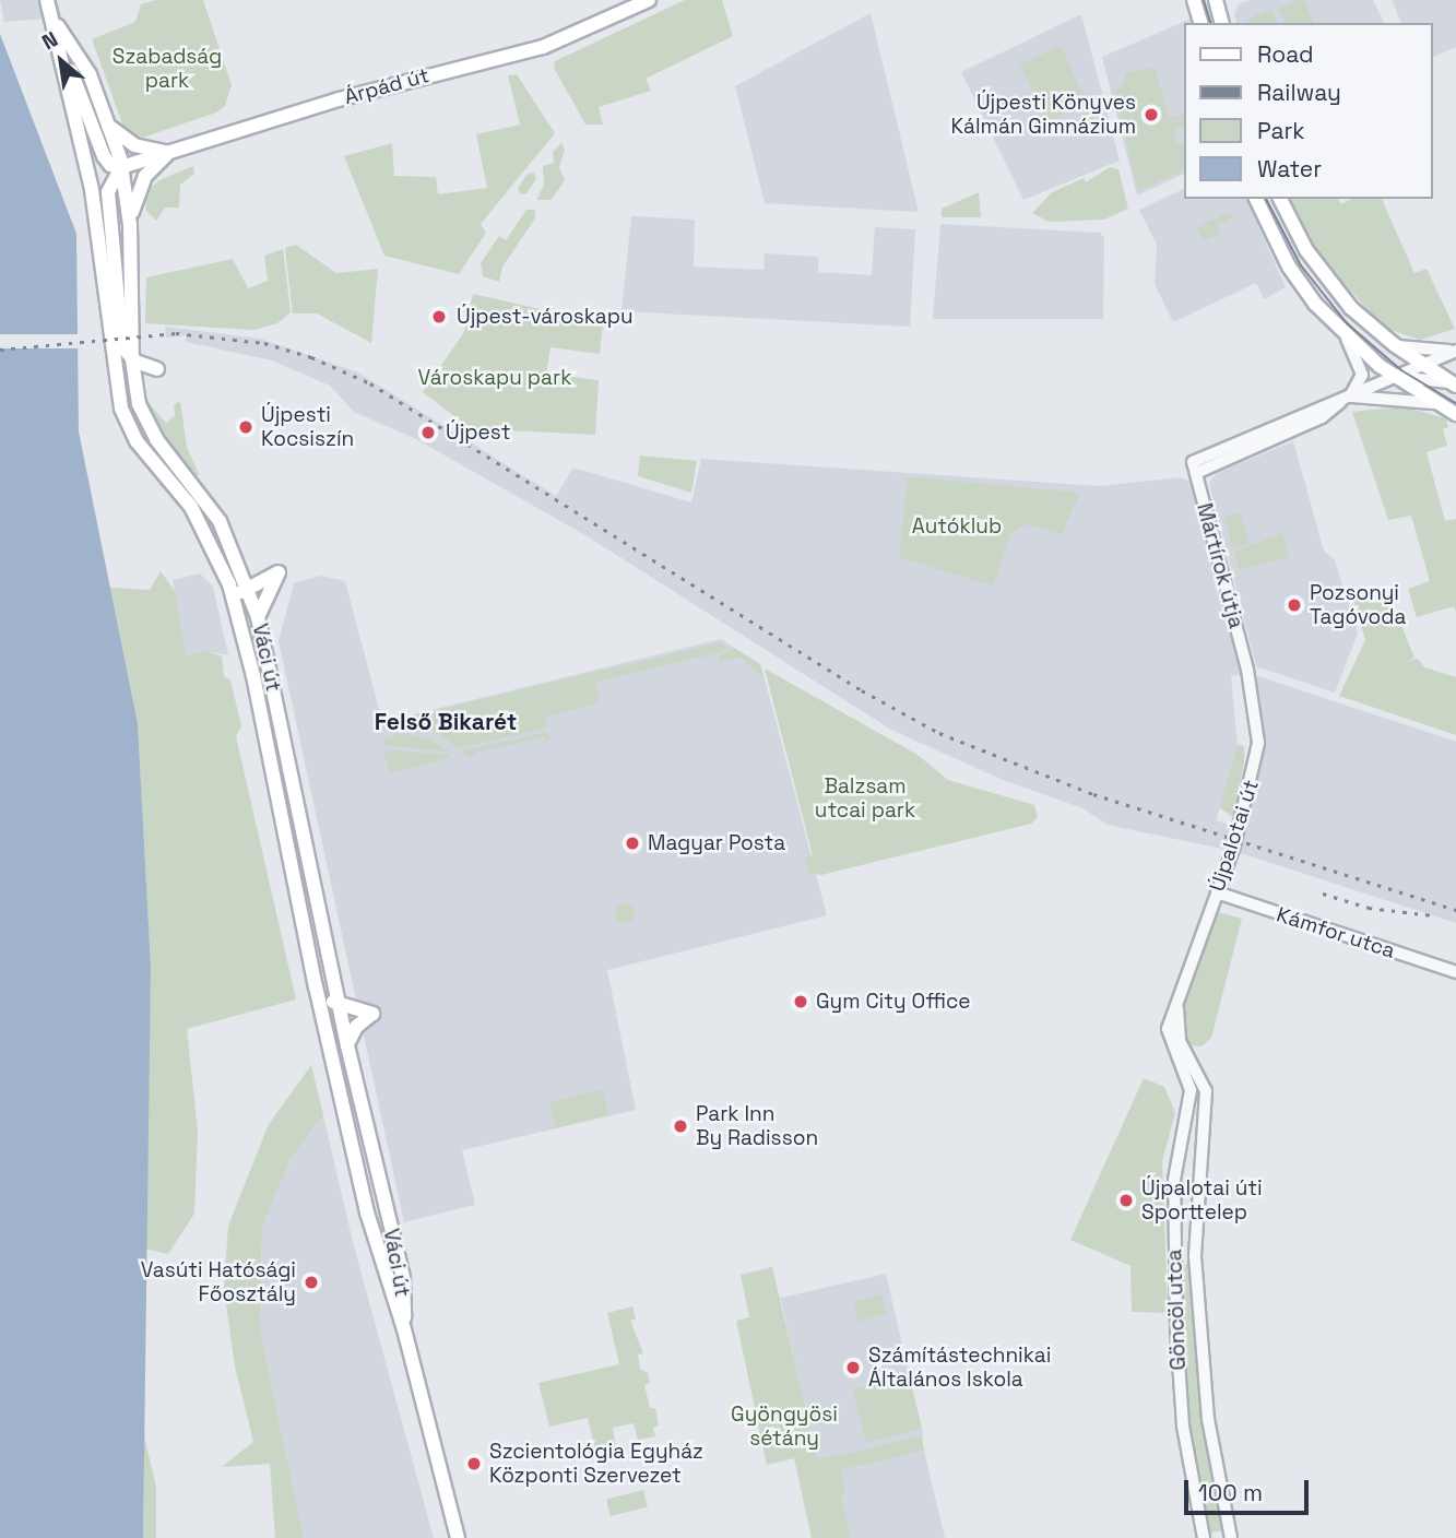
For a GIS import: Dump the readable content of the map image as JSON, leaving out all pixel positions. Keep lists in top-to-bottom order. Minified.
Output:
{"streets":{"main road":["Árpád út","Váci út"],"street":["Mártírok útja","Újpalotai út","Kámfor utca","Göncöl utca"]},"crossings":[["Árpád út","Váci út"],["Mártírok útja","Újpalotai út"],["Újpalotai út","Kámfor utca"],["Újpalotai út","Göncöl utca"]],"districts":["Felső Bikarét"],"parks":["Szabadság park","Városkapu park","Autóklub","Balzsam utcai park","Gyöngyösi sétány"],"places":["Újpesti Könyves Kálmán Gimnázium","Újpest-városkapu","Újpesti Kocsiszín","Újpest","Pozsonyi Tagóvoda","Magyar Posta","Gym City Office","Park Inn By Radisson","Újpalotai úti Sporttelep","Vasúti Hatósági Főosztály","Számítástechnikai Általános Iskola","Szcientológia Egyház Központi Szervezet"],"legend":["Road","Railway","Park","Water"],"scale_bar":"100 m","north":"top left"}
